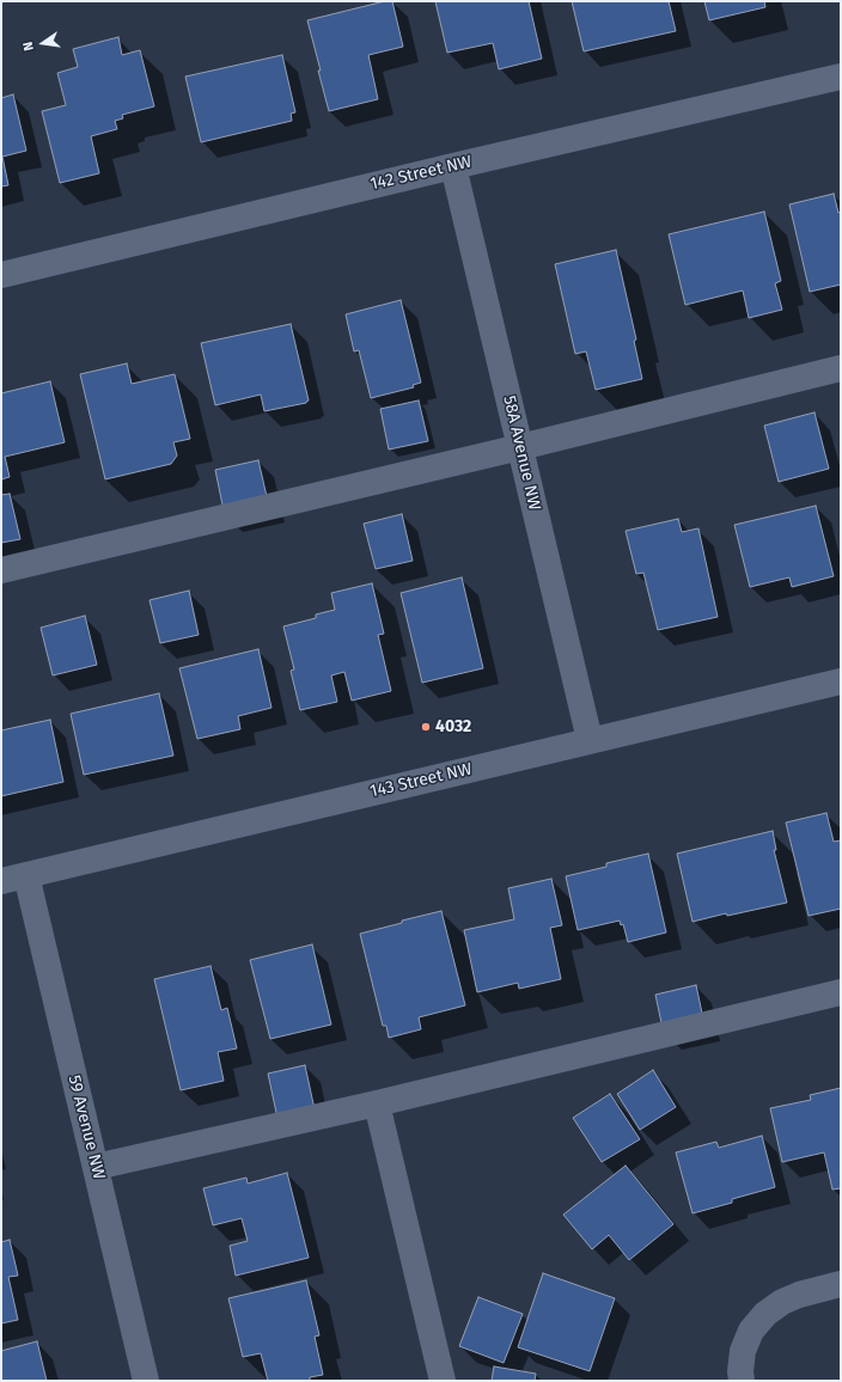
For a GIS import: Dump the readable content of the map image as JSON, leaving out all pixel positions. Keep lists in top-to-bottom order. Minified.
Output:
{"streets":{"street":["142 Street NW","58A Avenue NW","143 Street NW","59 Avenue NW"]},"crossings":[["142 Street NW","58A Avenue NW"],["58A Avenue NW","143 Street NW"],["143 Street NW","59 Avenue NW"]],"places":["4032"],"north":"left"}
